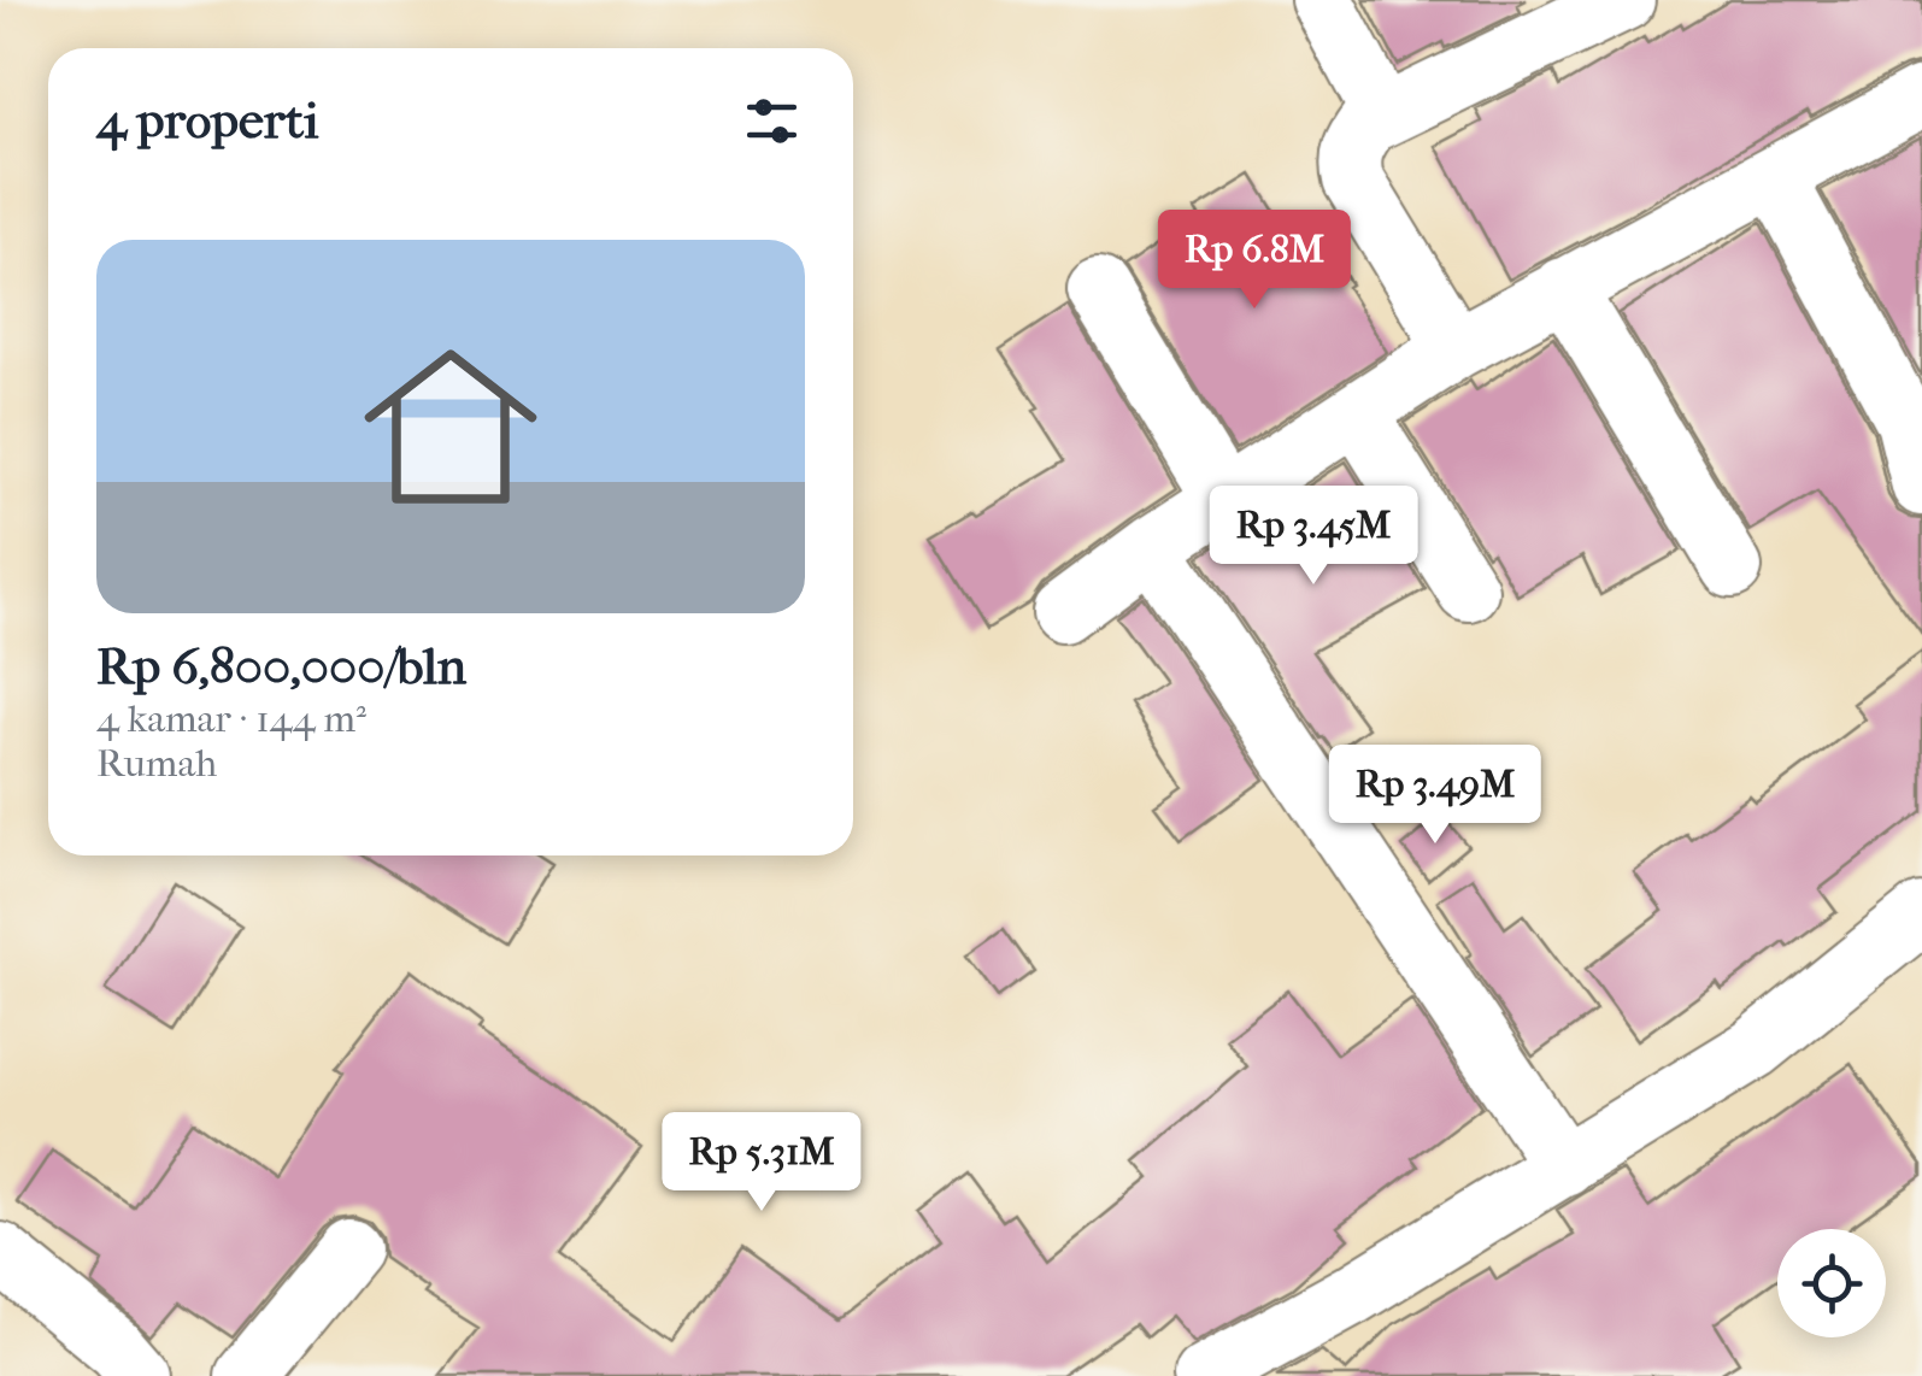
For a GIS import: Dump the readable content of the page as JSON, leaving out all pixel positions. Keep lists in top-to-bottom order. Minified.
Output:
{"page":{"heading":"4 properti","list":[{"name":"Rp 6,800,000/bln","note":"4 kamar · 144 m² · Rumah"}],"price":["Rp 6.8M","Rp 3.45M","Rp 3.49M","Rp 5.31M"]}}
